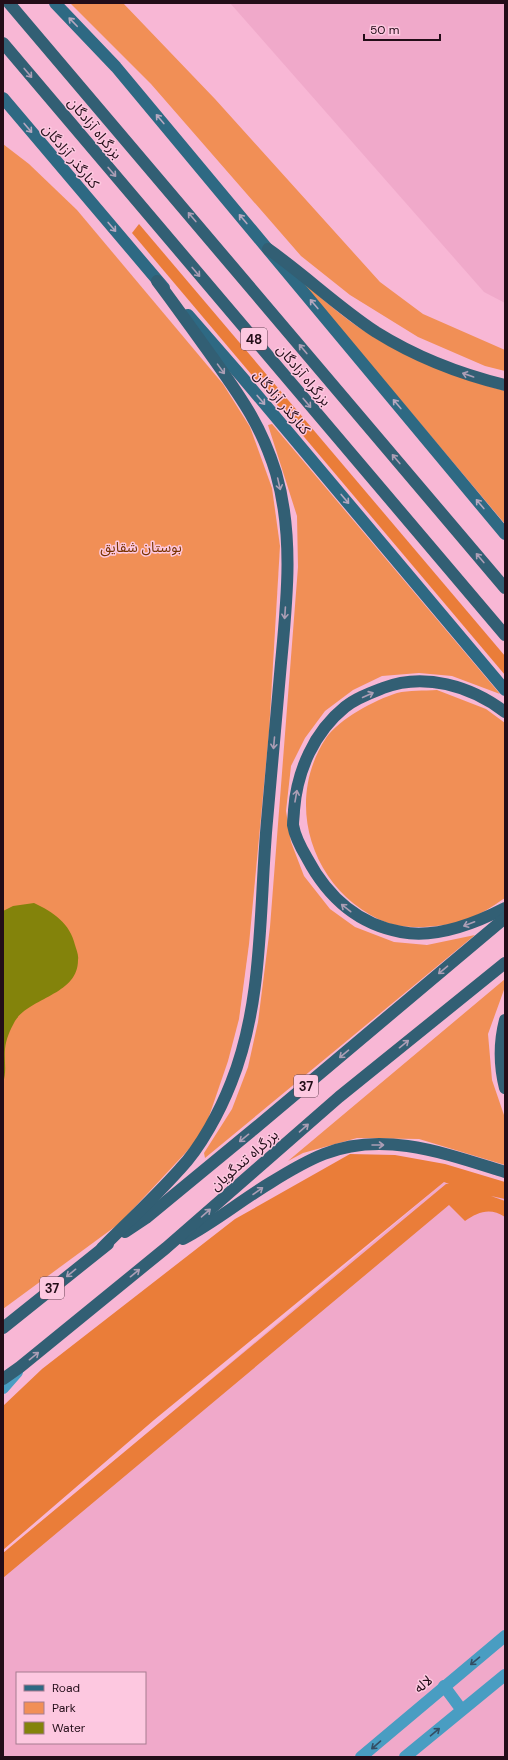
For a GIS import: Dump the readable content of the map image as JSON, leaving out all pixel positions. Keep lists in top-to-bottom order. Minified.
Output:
{"streets":{"highway":["بزرگراه آزادگان","48","37","بزرگراه تندگویان"],"main road":["کنارگذر آزادگان"],"street":["لاله"]},"parks":["بوستان شقایق"],"legend":["Road","Park","Water"],"scale_bar":"50 m"}
